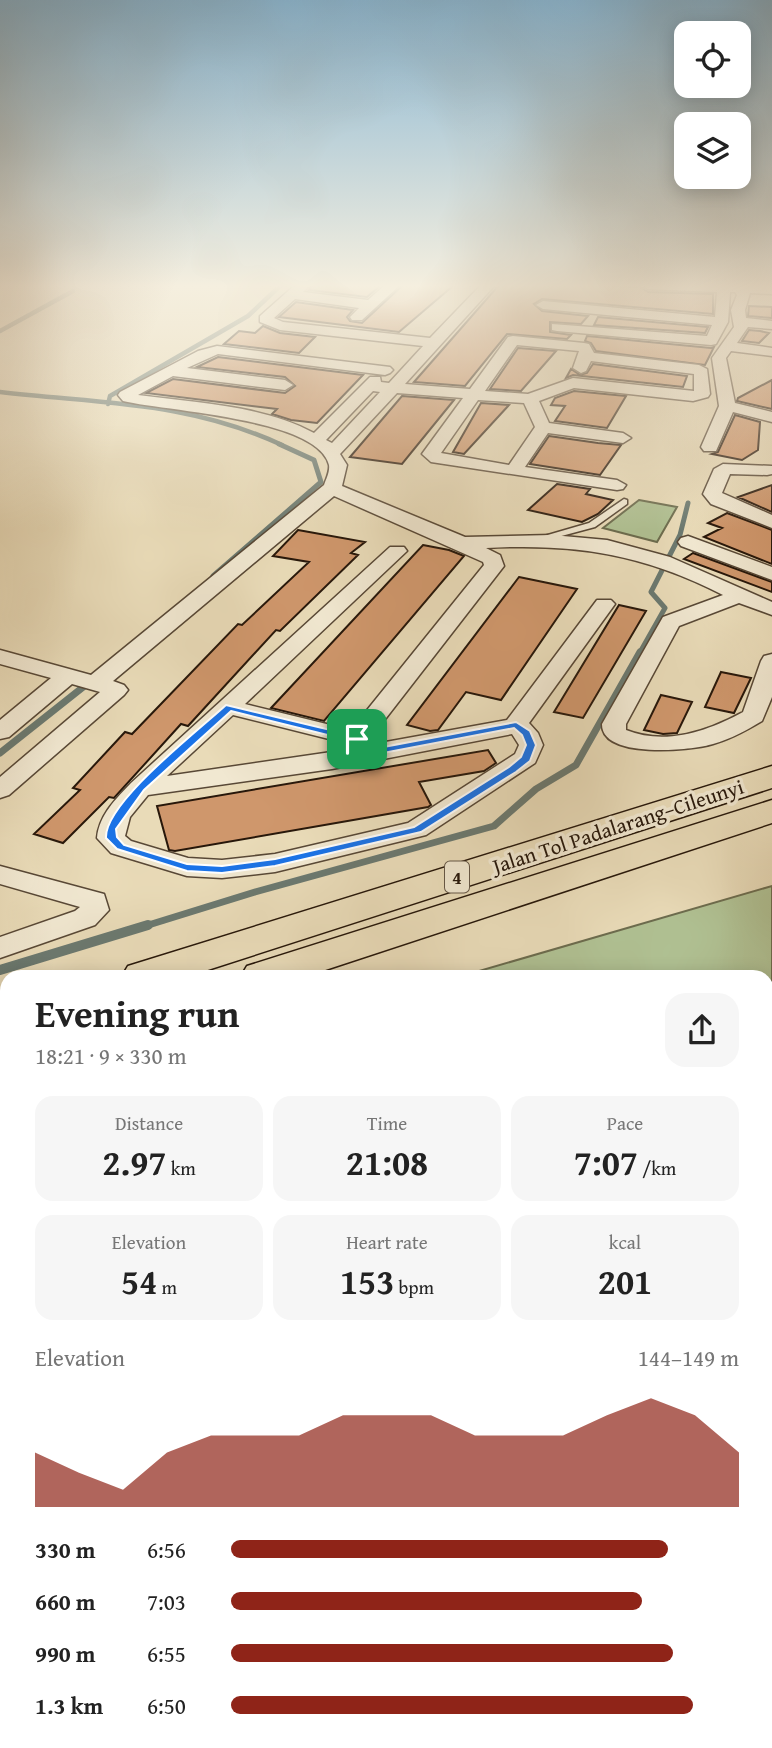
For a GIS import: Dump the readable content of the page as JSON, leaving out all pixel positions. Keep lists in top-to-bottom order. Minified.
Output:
{"streets":{"highway":["Jalan Tol Padalarang–Cileunyi","4"]},"page":{"heading":["Evening run","18:21 · 9 × 330 m"],"stats":[["Distance","2.97 km"],["Time","21:08"],["Pace","7:07 /km"],["Elevation","54 m"],["Heart rate","153 bpm"],["kcal","201"]],"chart":["Elevation","144–149 m"],"list":[{"name":"330 m","note":"6:56"},{"name":"660 m","note":"7:03"},{"name":"990 m","note":"6:55"},{"name":"1.3 km","note":"6:50"}]}}
